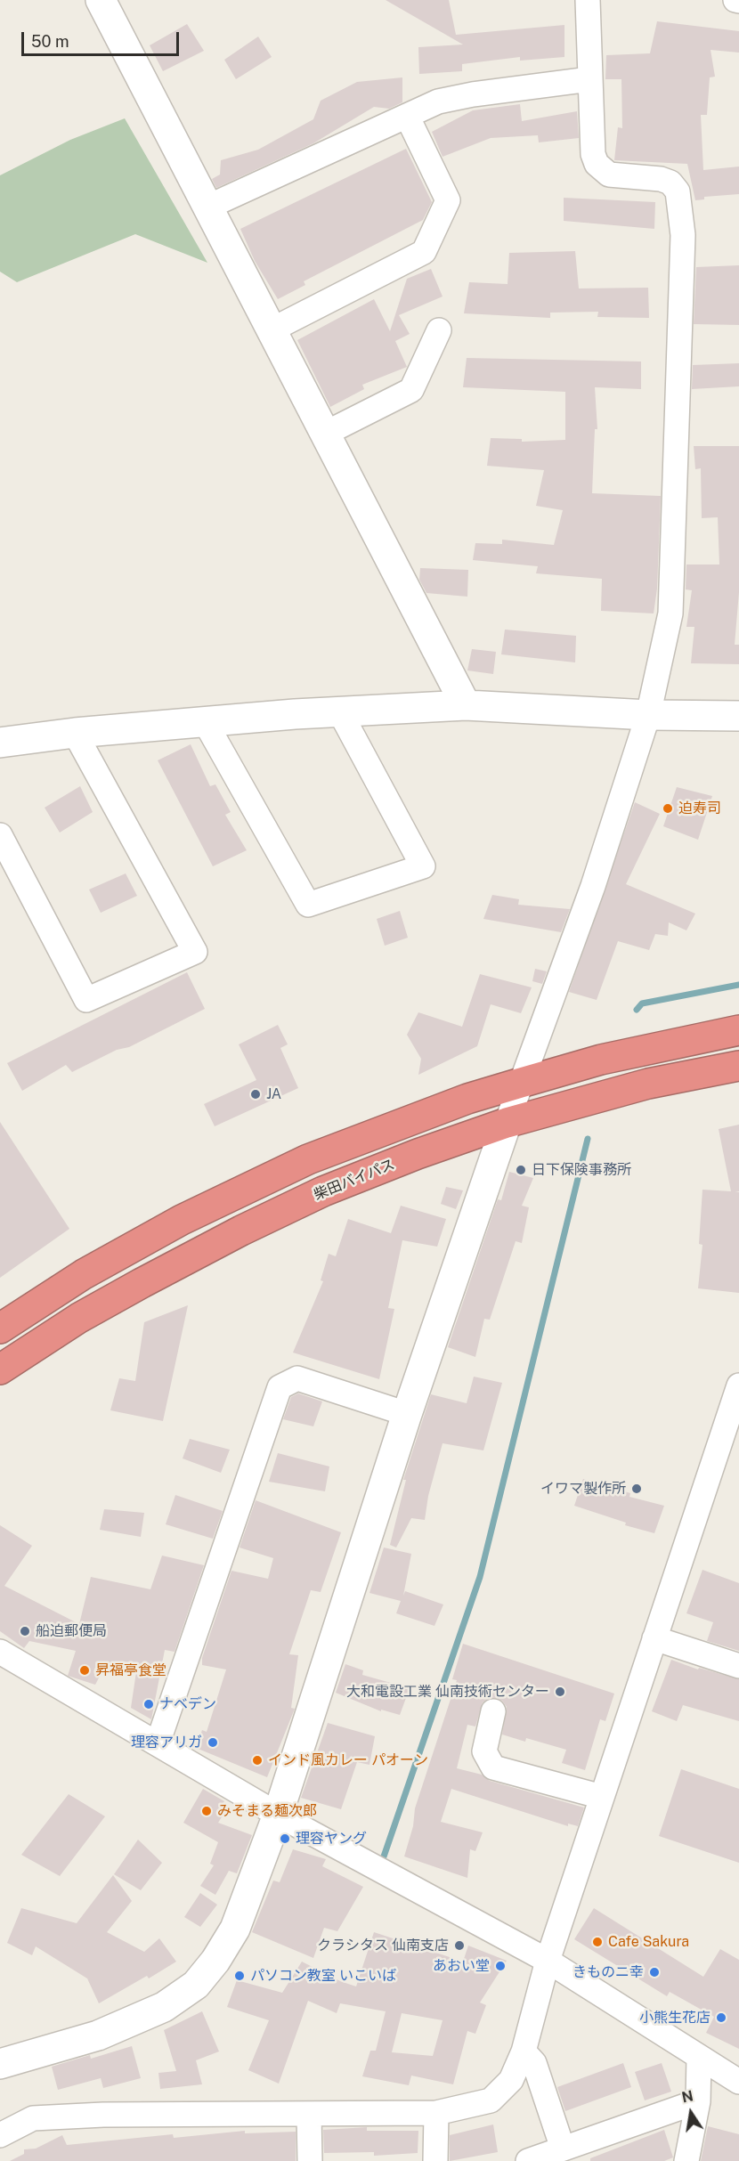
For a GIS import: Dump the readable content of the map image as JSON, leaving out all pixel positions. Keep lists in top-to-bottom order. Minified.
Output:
{"streets":{"highway":["柴田バイパス"]},"places":["迫寿司","JA","日下保険事務所","イワマ製作所","船迫郵便局","昇福亭食堂","大和電設工業 仙南技術センター","ナベデン","理容アリガ","インド風カレー パオーン","みそまる麺次郎","理容ヤング","Cafe Sakura","クラシタス 仙南支店","あおい堂","きものニ幸","パソコン教室 いこいば","小熊生花店"],"scale_bar":"50 m","north":"top"}
